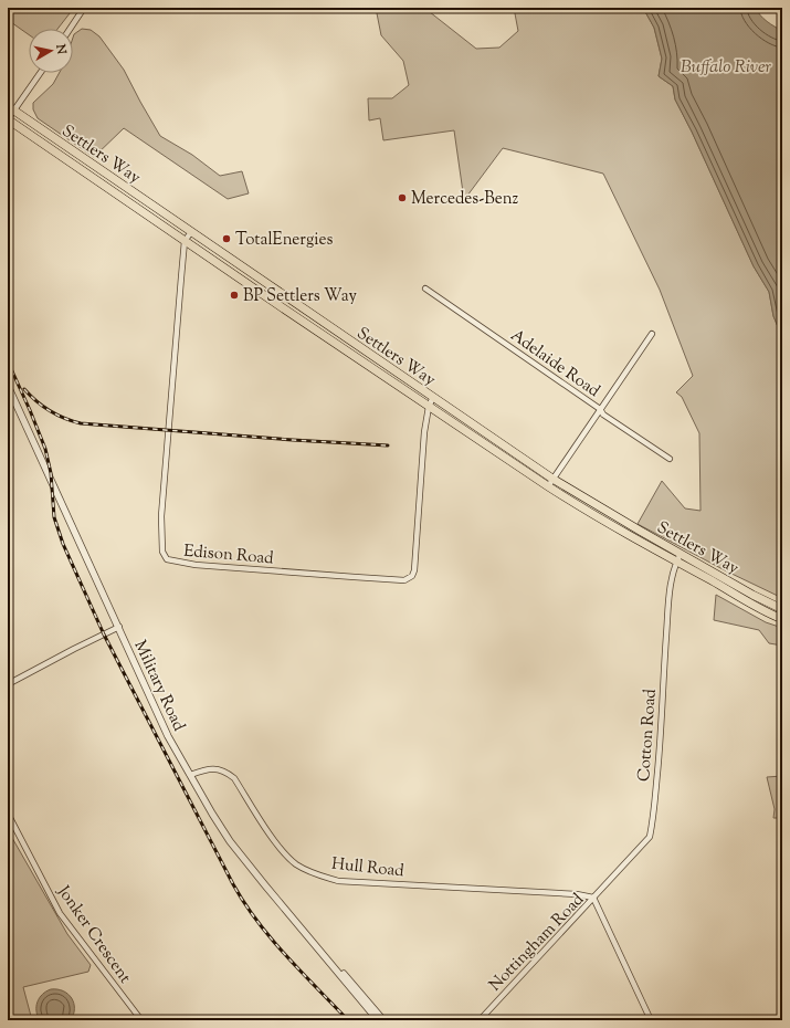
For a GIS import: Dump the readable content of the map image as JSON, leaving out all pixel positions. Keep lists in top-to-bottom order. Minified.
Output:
{"streets":{"main road":["Settlers Way"],"street":["Adelaide Road","Edison Road","Military Road","Cotton Road","Hull Road","Jonker Crescent","Nottingham Road"]},"crossings":[["Settlers Way","Edison Road"],["Settlers Way","Cotton Road"],["Military Road","Hull Road"],["Cotton Road","Hull Road"],["Cotton Road","Nottingham Road"],["Hull Road","Nottingham Road"]],"water":["Buffalo River"],"places":["Mercedes-Benz","TotalEnergies","BP Settlers Way"],"north":"right"}
